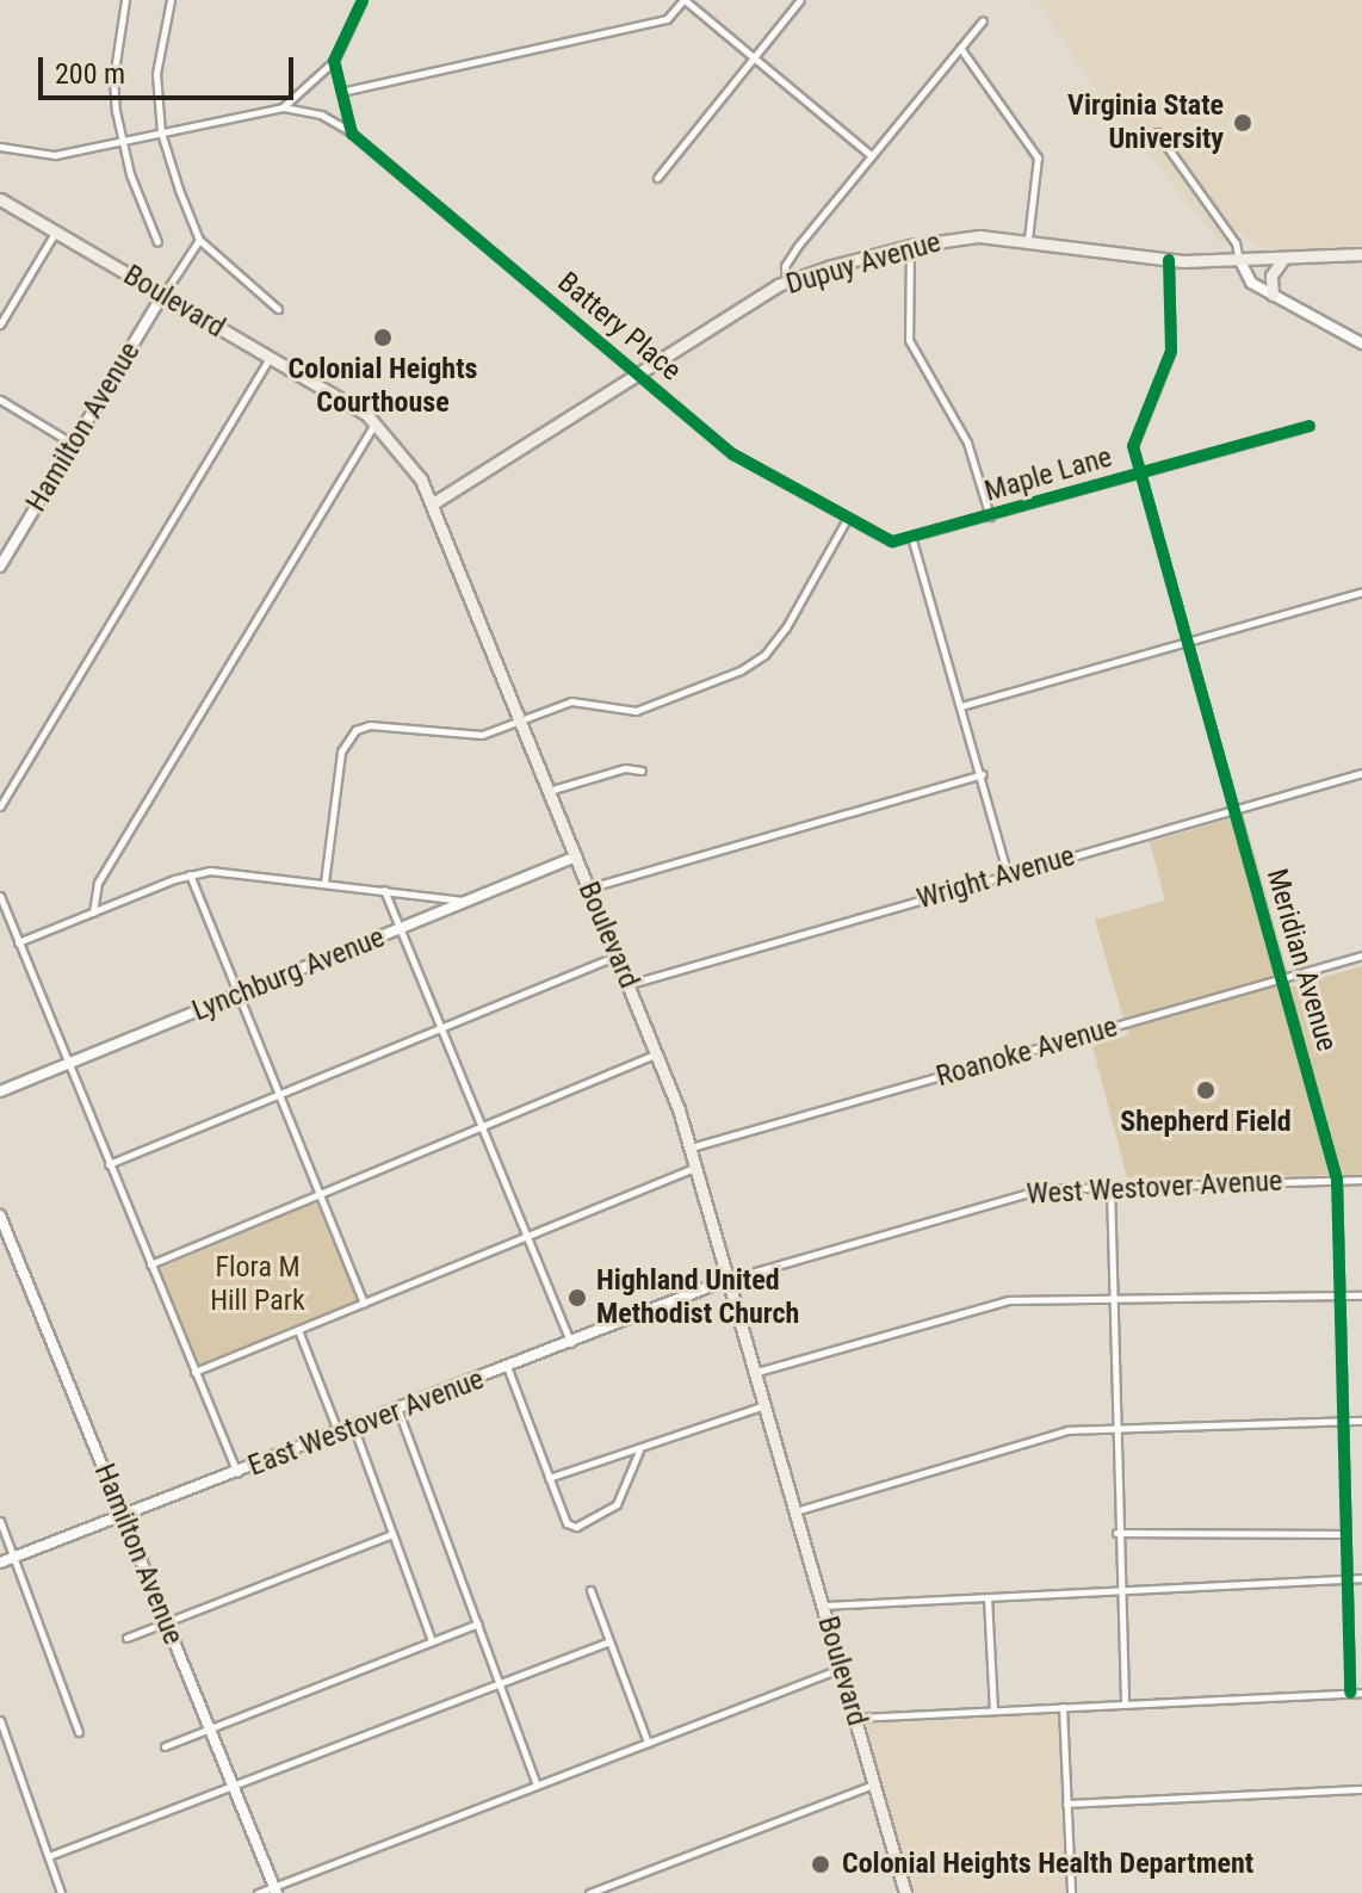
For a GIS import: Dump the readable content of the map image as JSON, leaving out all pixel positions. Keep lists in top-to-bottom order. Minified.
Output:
{"streets":{"main road":["Dupuy Avenue","Boulevard"],"street":["Battery Place","Hamilton Avenue","Maple Lane","Wright Avenue","Meridian Avenue","Lynchburg Avenue","Roanoke Avenue","West Westover Avenue","East Westover Avenue"]},"crossings":[["Dupuy Avenue","Boulevard"],["Dupuy Avenue","Battery Place"],["Dupuy Avenue","Meridian Avenue"],["Boulevard","Hamilton Avenue"],["Boulevard","Wright Avenue"],["Boulevard","Lynchburg Avenue"],["Boulevard","Roanoke Avenue"],["Boulevard","West Westover Avenue"],["Boulevard","East Westover Avenue"],["Battery Place","Maple Lane"],["Hamilton Avenue","East Westover Avenue"],["Maple Lane","Meridian Avenue"],["Wright Avenue","Meridian Avenue"],["Meridian Avenue","Roanoke Avenue"],["Meridian Avenue","West Westover Avenue"],["West Westover Avenue","East Westover Avenue"]],"parks":["Flora M Hill Park"],"places":["Virginia State University","Colonial Heights Courthouse","Shepherd Field","Highland United Methodist Church","Colonial Heights Health Department"],"scale_bar":"200 m"}
